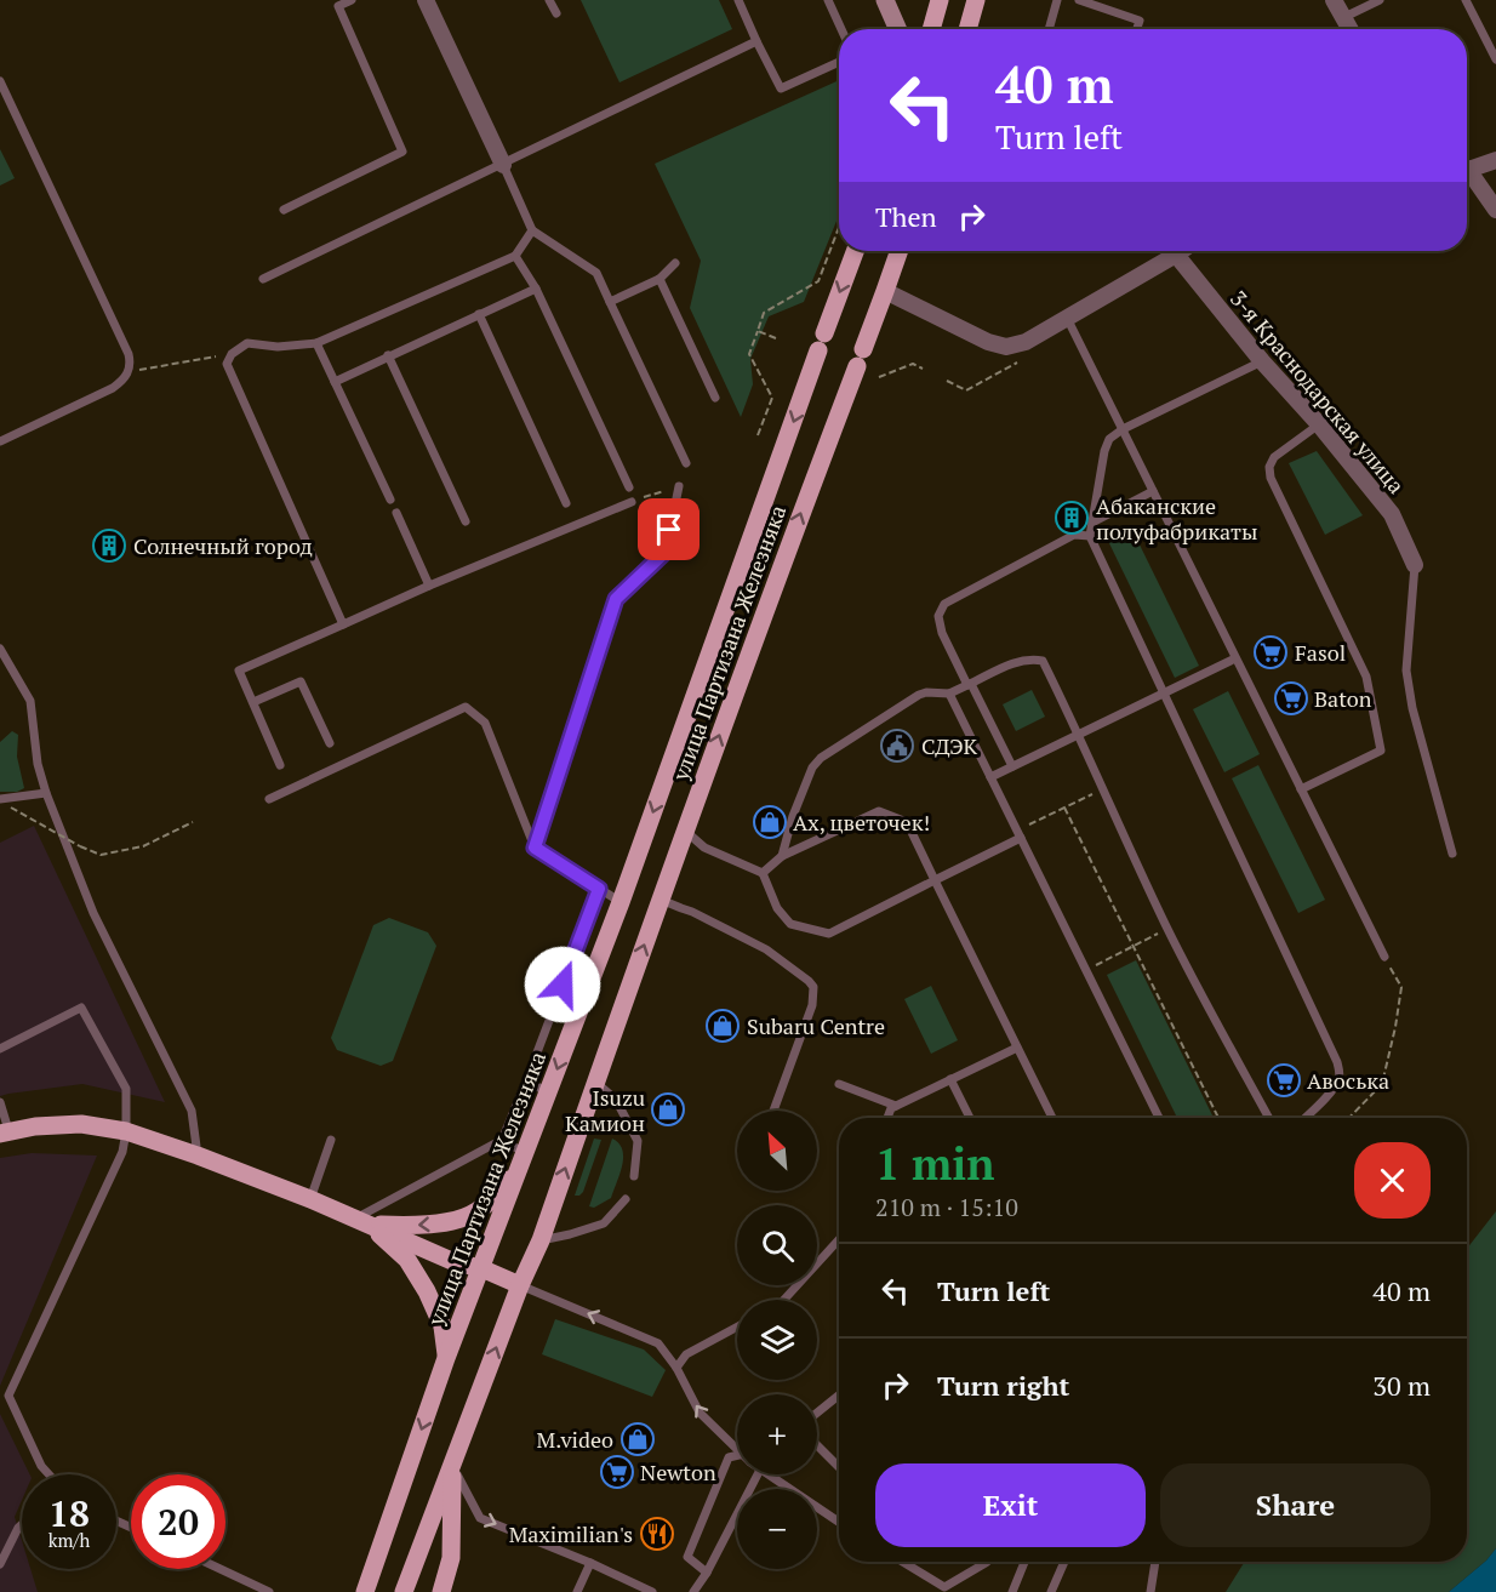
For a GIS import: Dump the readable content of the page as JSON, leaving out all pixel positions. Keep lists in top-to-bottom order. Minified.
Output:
{"streets":{"main road":["улица Партизана Железняка"],"street":["3-я Краснодарская улица"]},"places":{"building":["Абаканские полуфабрикаты","Солнечный город"],"supermarket":["Fasol","Baton","Авоська","Newton"],"public building":["СДЭК"],"shop":["Ах, цветочек!","Subaru Centre","Isuzu Камион","M.video"],"restaurant":["Maximilian's"]},"north":"top left","page":{"turn":["40 m","Turn left"],"then":"Then","map_buttons":["+","−"],"heading":["1 min","210 m · 15:10"],"list":[{"name":"Turn left","value":"40 m"},{"name":"Turn right","value":"30 m"}],"buttons":["Exit","Share"],"speed":"18 km/h","limit":"20"}}
